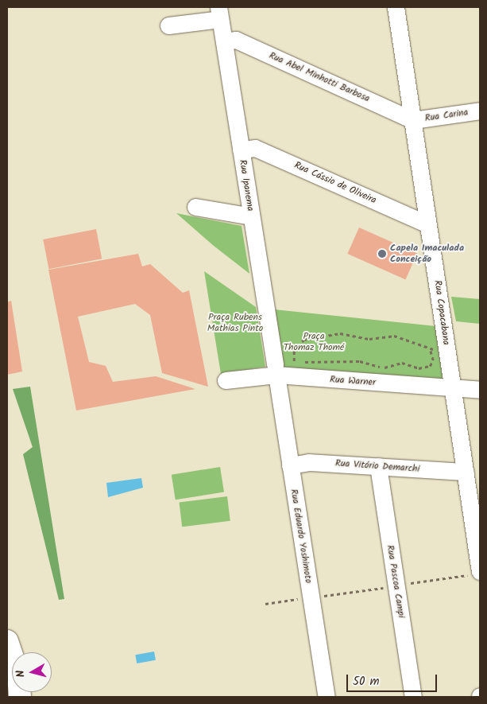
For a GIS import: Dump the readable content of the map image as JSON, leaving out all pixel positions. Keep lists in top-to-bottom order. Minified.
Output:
{"streets":{"street":["Rua Abel Minhotti Barbosa","Rua Carina","Rua Cássio de Oliveira","Rua Ipanema","Rua Copacabana","Rua Warner","Rua Vitório Demarchi","Rua Eduardo Yoshimoto","Rua Pascoa Campi"]},"crossings":[["Rua Abel Minhotti Barbosa","Rua Carina"],["Rua Abel Minhotti Barbosa","Rua Ipanema"],["Rua Abel Minhotti Barbosa","Rua Copacabana"],["Rua Carina","Rua Copacabana"],["Rua Cássio de Oliveira","Rua Ipanema"],["Rua Cássio de Oliveira","Rua Copacabana"],["Rua Ipanema","Rua Warner"],["Rua Ipanema","Rua Eduardo Yoshimoto"],["Rua Copacabana","Rua Warner"],["Rua Copacabana","Rua Vitório Demarchi"],["Rua Warner","Rua Eduardo Yoshimoto"],["Rua Vitório Demarchi","Rua Eduardo Yoshimoto"],["Rua Vitório Demarchi","Rua Pascoa Campi"]],"parks":["Praça Rubens Mathias Pinto","Praça Thomaz Thomé"],"places":["Capela Imaculada Conceição"],"scale_bar":"50 m","north":"left"}
